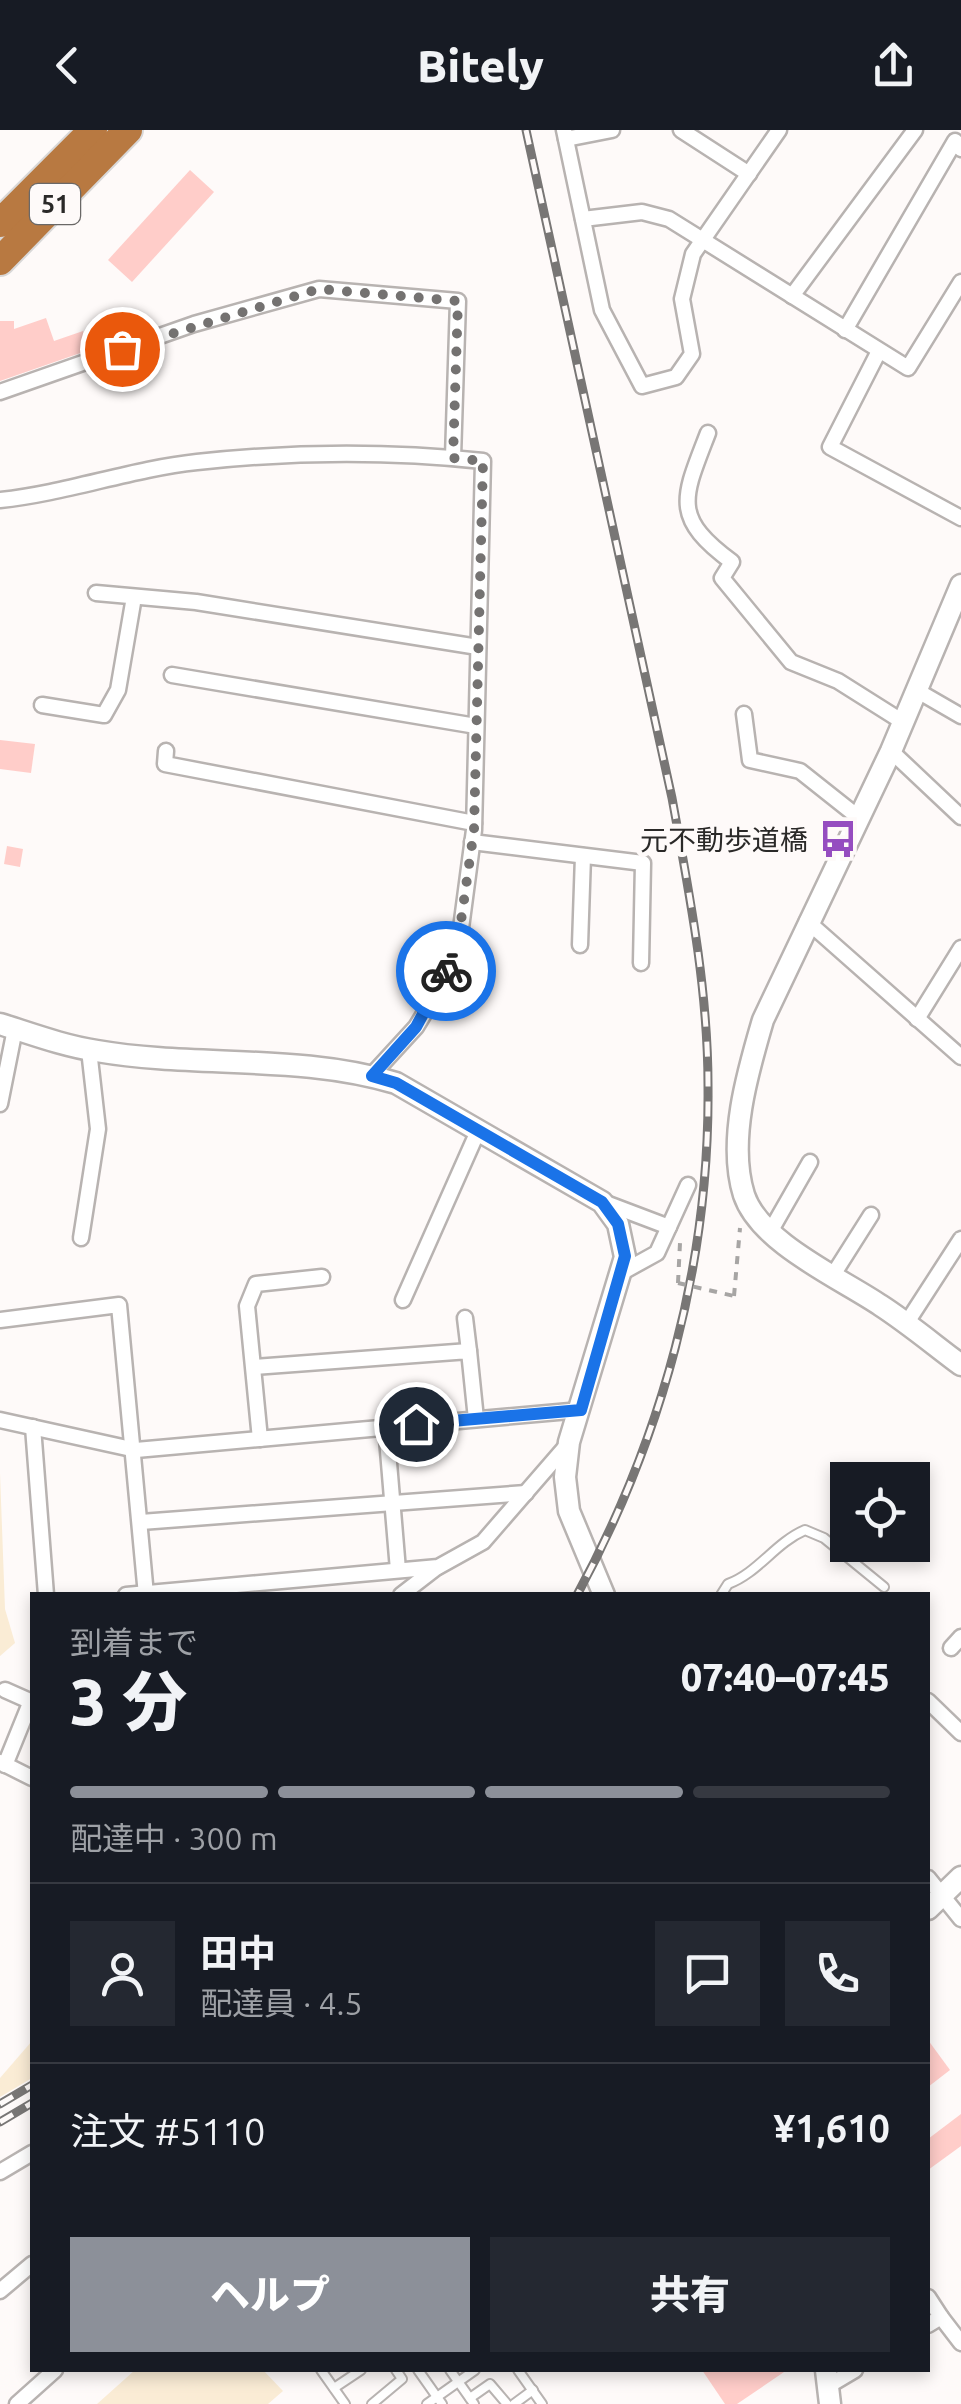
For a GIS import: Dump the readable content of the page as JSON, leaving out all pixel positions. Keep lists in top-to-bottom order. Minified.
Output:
{"streets":{"highway":["51"]},"places":{"bus stop":["元不動歩道橋"]},"page":{"header":"Bitely","heading":["3 分","到着まで","07:40–07:45"],"panel":["田中","配達員 · 4.5","注文 #5110","¥1,610"],"bar":"配達中 · 300 m","buttons":["ヘルプ","共有"]}}
